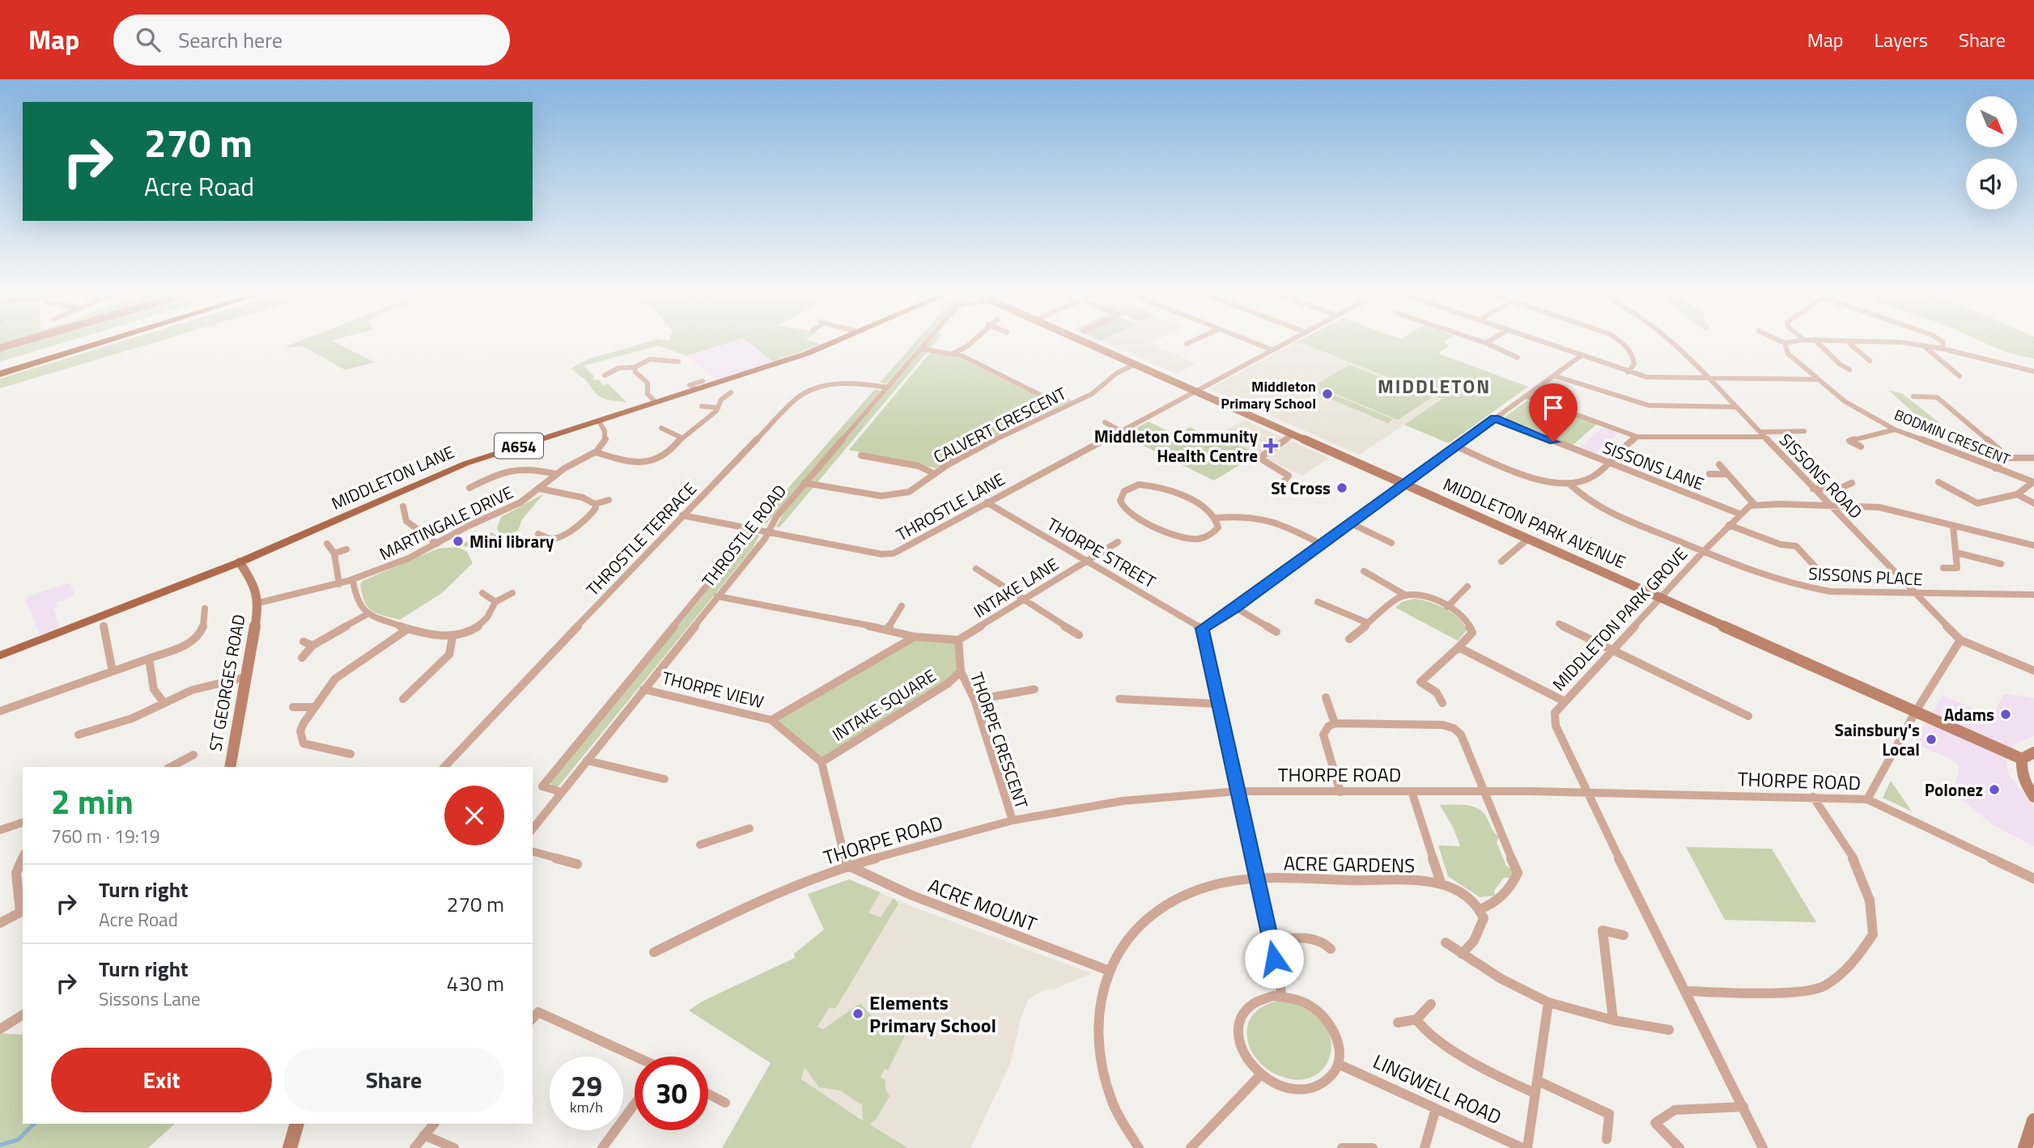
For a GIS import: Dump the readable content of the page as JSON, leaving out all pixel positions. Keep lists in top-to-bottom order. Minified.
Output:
{"streets":{"main road":["A654","MIDDLETON LANE"],"street":["CALVERT CRESCENT","BODMIN CRESCENT","SISSONS LANE","SISSONS ROAD","THROSTLE LANE","MARTINGALE DRIVE","MIDDLETON PARK AVENUE","THROSTLE ROAD","THROSTLE TERRACE","THORPE STREET","SISSONS PLACE","INTAKE LANE","MIDDLETON PARK GROVE","ST GEORGES ROAD","THORPE VIEW","INTAKE SQUARE","THORPE CRESCENT","THORPE ROAD","ACRE GARDENS","ACRE MOUNT","LINGWELL ROAD"]},"crossings":[["CALVERT CRESCENT","MIDDLETON PARK AVENUE"],["CALVERT CRESCENT","THROSTLE ROAD"],["SISSONS LANE","MIDDLETON PARK GROVE"],["SISSONS ROAD","SISSONS PLACE"],["THROSTLE LANE","MIDDLETON PARK AVENUE"],["THROSTLE LANE","THROSTLE ROAD"],["THROSTLE LANE","THROSTLE TERRACE"],["THROSTLE LANE","THORPE STREET"],["MARTINGALE DRIVE","ST GEORGES ROAD"],["MIDDLETON PARK AVENUE","MIDDLETON PARK GROVE"],["THROSTLE ROAD","THROSTLE TERRACE"],["THROSTLE ROAD","THORPE VIEW"],["THORPE STREET","INTAKE LANE"],["SISSONS PLACE","MIDDLETON PARK GROVE"],["INTAKE LANE","THORPE CRESCENT"],["MIDDLETON PARK GROVE","THORPE ROAD"],["THORPE VIEW","INTAKE SQUARE"],["INTAKE SQUARE","THORPE CRESCENT"],["THORPE CRESCENT","THORPE ROAD"],["THORPE ROAD","ACRE MOUNT"],["ACRE GARDENS","ACRE MOUNT"]],"districts":["MIDDLETON"],"places":{"other":["Middleton Primary School","St Cross","Mini library","Adams","Sainsbury's Local","Polonez","Elements Primary School"],"health":["Middleton Community Health Centre"]},"north":"bottom right","page":{"header":"Map","search":"Search here","nav":["Map","Layers","Share"],"turn":["270 m","Acre Road"],"heading":["2 min","760 m · 19:19"],"list":[{"name":"Turn right","note":"Acre Road","value":"270 m"},{"name":"Turn right","note":"Sissons Lane","value":"430 m"}],"buttons":["Exit","Share"],"speed":"29 km/h","limit":"30"}}
